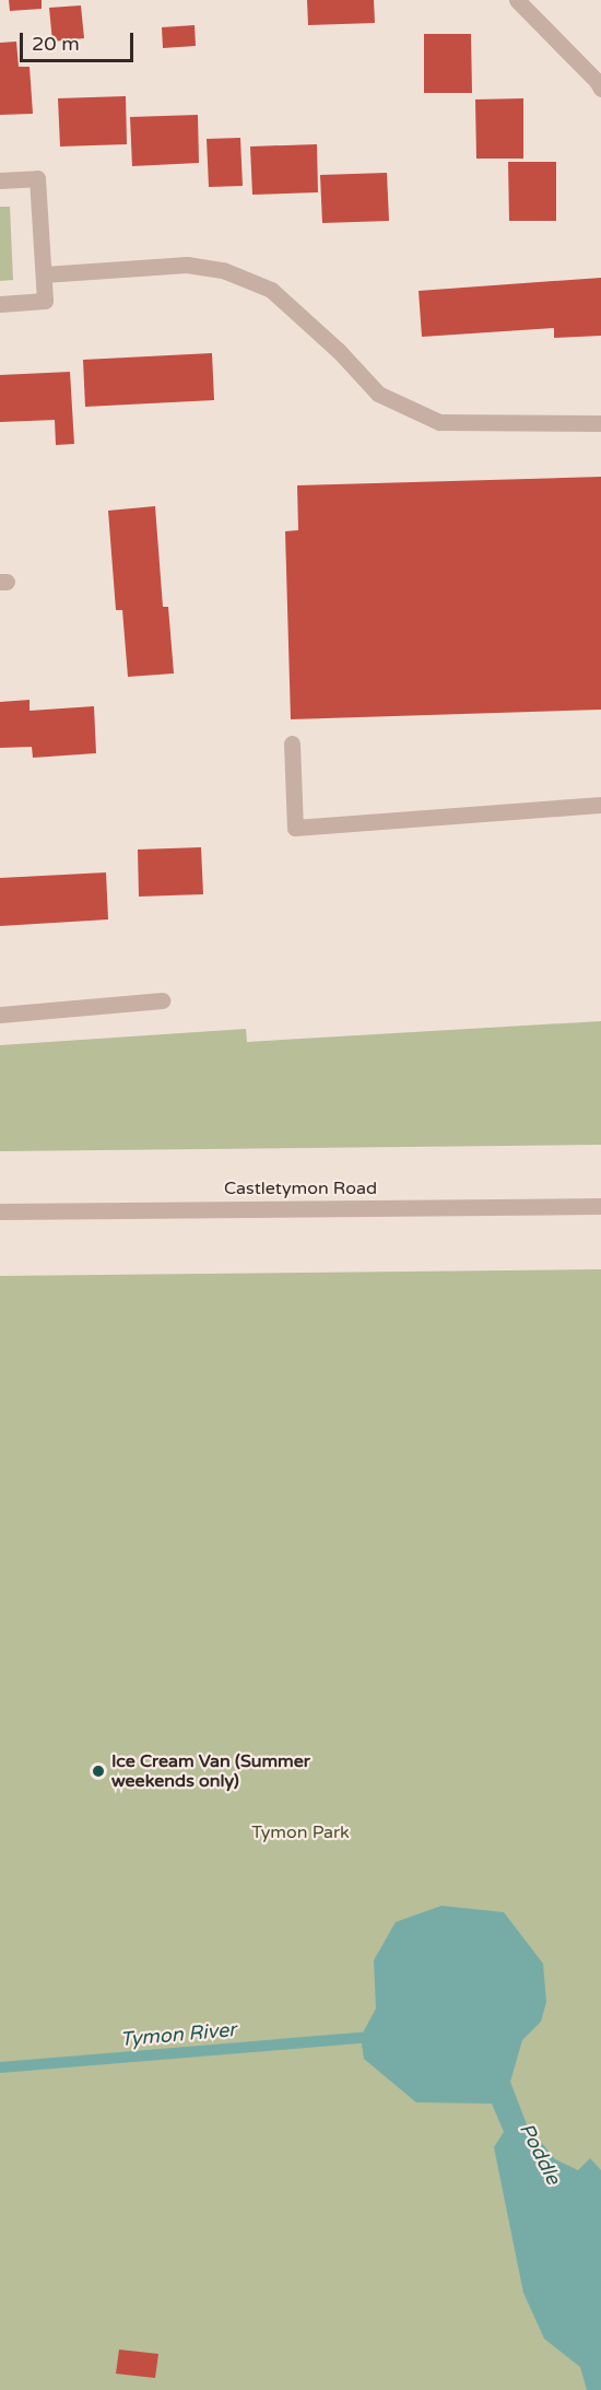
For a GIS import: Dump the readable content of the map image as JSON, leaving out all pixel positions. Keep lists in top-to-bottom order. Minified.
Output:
{"streets":{"street":["Castletymon Road"]},"water":["Tymon River","Poddle"],"parks":["Tymon Park"],"places":["Ice Cream Van (Summer weekends only)"],"scale_bar":"20 m"}
